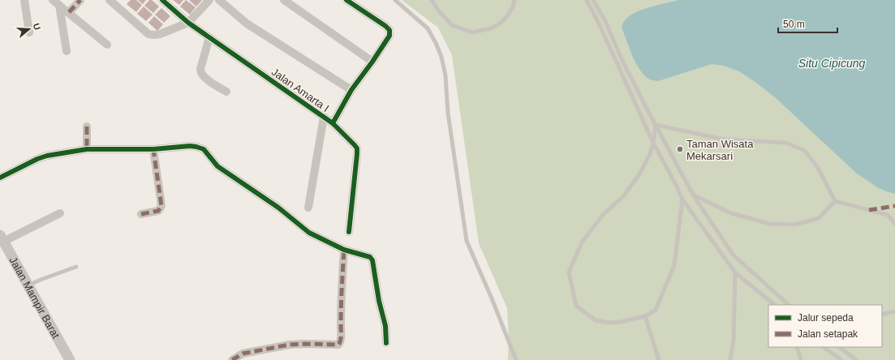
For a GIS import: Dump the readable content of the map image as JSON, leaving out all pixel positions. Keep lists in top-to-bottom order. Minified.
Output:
{"streets":{"street":["Jalan Amarta I","Jalan Mampir Barat"]},"water":["Situ Cipicung"],"places":["Taman Wisata Mekarsari"],"legend":["Jalur sepeda","Jalan setapak"],"scale_bar":"50 m","north":"right"}
